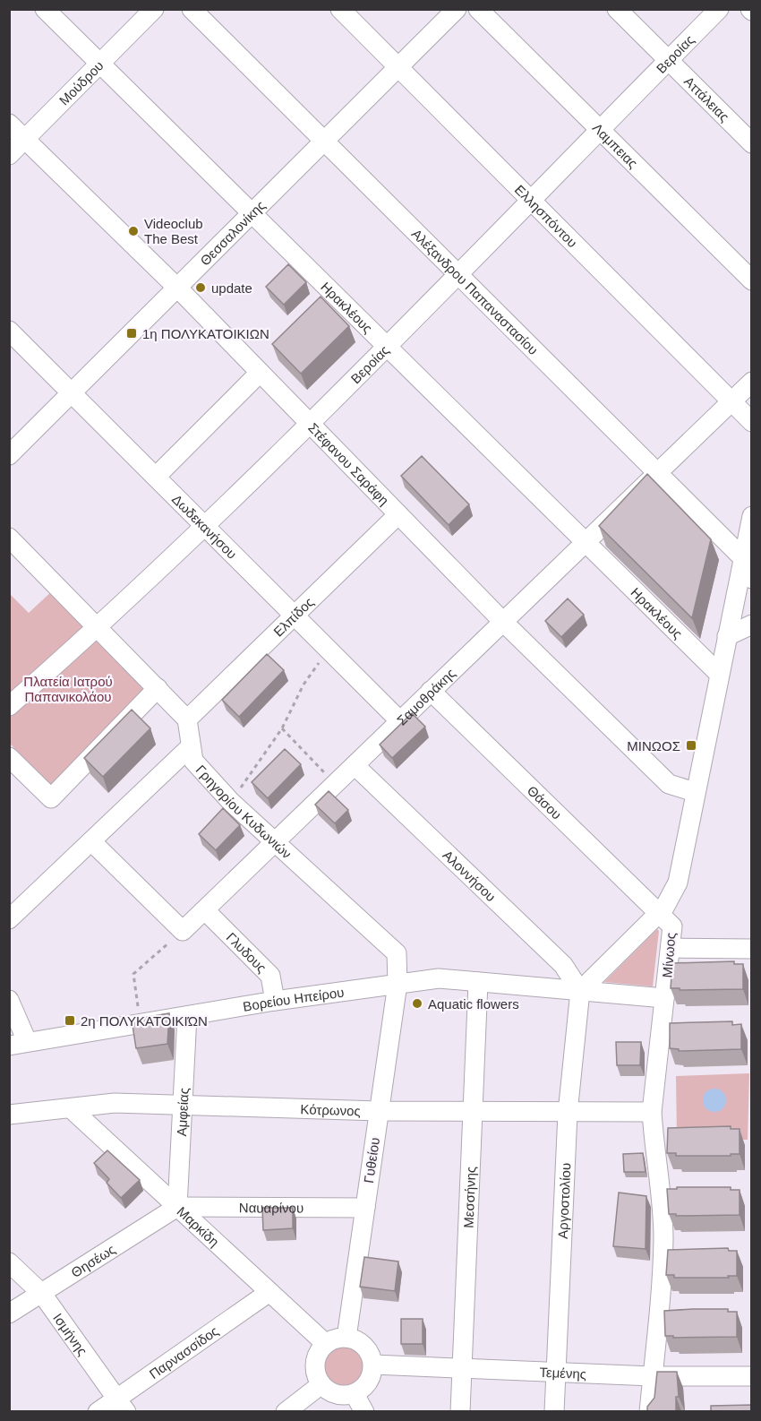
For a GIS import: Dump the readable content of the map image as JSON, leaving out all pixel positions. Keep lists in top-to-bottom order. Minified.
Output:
{"streets":{"street":["Βεροίας","Μούδρου","Αττάλειας","Λαμπειας","Ελλησπόντου","Θεσσαλονίκης","Αλέξανδρου Παπαναστασίου","Ηρακλέους","Στέφανου Σαράφη","Δωδεκανήσου","Ελπίδος","Σαμοθράκης","Θάσου","Γρηγορίου Κυδωνιών","Αλοννήσου","Γλυδους","Μίνωος","Βορείου Ηπείρου","Κότρωνος","Αμφείας","Γυθείου","Μεσσήνης","Αργοστολίου","Ναυαρίνου","Μαρκίδη","Θησέως","Ισμήνης","Παρνασσίδος","Τεμένης"]},"crossings":[["Βεροίας","Αττάλειας"],["Βεροίας","Λαμπειας"],["Βεροίας","Ελλησπόντου"],["Βεροίας","Αλέξανδρου Παπαναστασίου"],["Βεροίας","Ηρακλέους"],["Βεροίας","Στέφανου Σαράφη"],["Βεροίας","Δωδεκανήσου"],["Μούδρου","Ηρακλέους"],["Μούδρου","Στέφανου Σαράφη"],["Ελλησπόντου","Θεσσαλονίκης"],["Ελλησπόντου","Σαμοθράκης"],["Θεσσαλονίκης","Αλέξανδρου Παπαναστασίου"],["Θεσσαλονίκης","Ηρακλέους"],["Θεσσαλονίκης","Στέφανου Σαράφη"],["Θεσσαλονίκης","Δωδεκανήσου"],["Αλέξανδρου Παπαναστασίου","Σαμοθράκης"],["Αλέξανδρου Παπαναστασίου","Μίνωος"],["Ηρακλέους","Σαμοθράκης"],["Ηρακλέους","Μίνωος"],["Στέφανου Σαράφη","Ελπίδος"],["Στέφανου Σαράφη","Σαμοθράκης"],["Στέφανου Σαράφη","Μίνωος"],["Δωδεκανήσου","Ελπίδος"],["Δωδεκανήσου","Σαμοθράκης"],["Ελπίδος","Γρηγορίου Κυδωνιών"],["Σαμοθράκης","Θάσου"],["Σαμοθράκης","Γρηγορίου Κυδωνιών"],["Σαμοθράκης","Αλοννήσου"],["Σαμοθράκης","Γλυδους"],["Θάσου","Μίνωος"],["Γρηγορίου Κυδωνιών","Βορείου Ηπείρου"],["Γρηγορίου Κυδωνιών","Γυθείου"],["Αλοννήσου","Βορείου Ηπείρου"],["Αλοννήσου","Αργοστολίου"],["Γλυδους","Βορείου Ηπείρου"],["Μίνωος","Βορείου Ηπείρου"],["Μίνωος","Κότρωνος"],["Μίνωος","Τεμένης"],["Βορείου Ηπείρου","Αμφείας"],["Βορείου Ηπείρου","Γυθείου"],["Βορείου Ηπείρου","Μεσσήνης"],["Βορείου Ηπείρου","Αργοστολίου"],["Κότρωνος","Αμφείας"],["Κότρωνος","Γυθείου"],["Κότρωνος","Μεσσήνης"],["Κότρωνος","Αργοστολίου"],["Κότρωνος","Μαρκίδη"],["Αμφείας","Ναυαρίνου"],["Αμφείας","Μαρκίδη"],["Αμφείας","Θησέως"],["Γυθείου","Ναυαρίνου"],["Γυθείου","Μαρκίδη"],["Γυθείου","Τεμένης"],["Μεσσήνης","Τεμένης"],["Αργοστολίου","Τεμένης"],["Ναυαρίνου","Μαρκίδη"],["Ναυαρίνου","Θησέως"],["Μαρκίδη","Θησέως"],["Μαρκίδη","Παρνασσίδος"],["Μαρκίδη","Τεμένης"],["Θησέως","Ισμήνης"],["Ισμήνης","Παρνασσίδος"]],"parks":["Πλατεία Ιατρού Παπανικολάου"],"places":{"other":["Videoclub The Best","update","Aquatic flowers"],"transit":["1η ΠΟΛΥΚΑΤΟΙΚΙΩΝ","ΜΙΝΩΟΣ","2η ΠΟΛΥΚΑΤΟΙΚΙΏΝ"]}}
